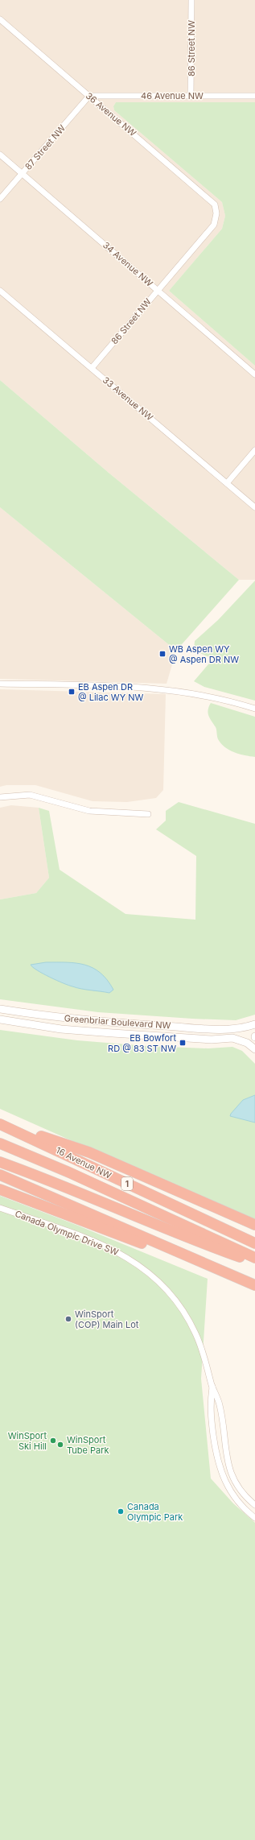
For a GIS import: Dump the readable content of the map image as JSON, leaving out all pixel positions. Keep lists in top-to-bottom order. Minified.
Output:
{"streets":{"highway":["16 Avenue NW","1"],"street":["86 Street NW","46 Avenue NW","36 Avenue NW","87 Street NW","34 Avenue NW","33 Avenue NW","Greenbriar Boulevard NW","Canada Olympic Drive SW"]},"crossings":[["86 Street NW","46 Avenue NW"],["86 Street NW","36 Avenue NW"],["86 Street NW","34 Avenue NW"],["86 Street NW","33 Avenue NW"],["46 Avenue NW","36 Avenue NW"],["46 Avenue NW","87 Street NW"],["36 Avenue NW","87 Street NW"],["87 Street NW","34 Avenue NW"]],"places":{"transit":["WB Aspen WY @ Aspen DR NW","EB Aspen DR @ Lilac WY NW","EB Bowfort RD @ 83 ST NW"],"other":["WinSport (COP) Main Lot","WinSport Ski Hill","WinSport Tube Park","Canada Olympic Park"]}}
